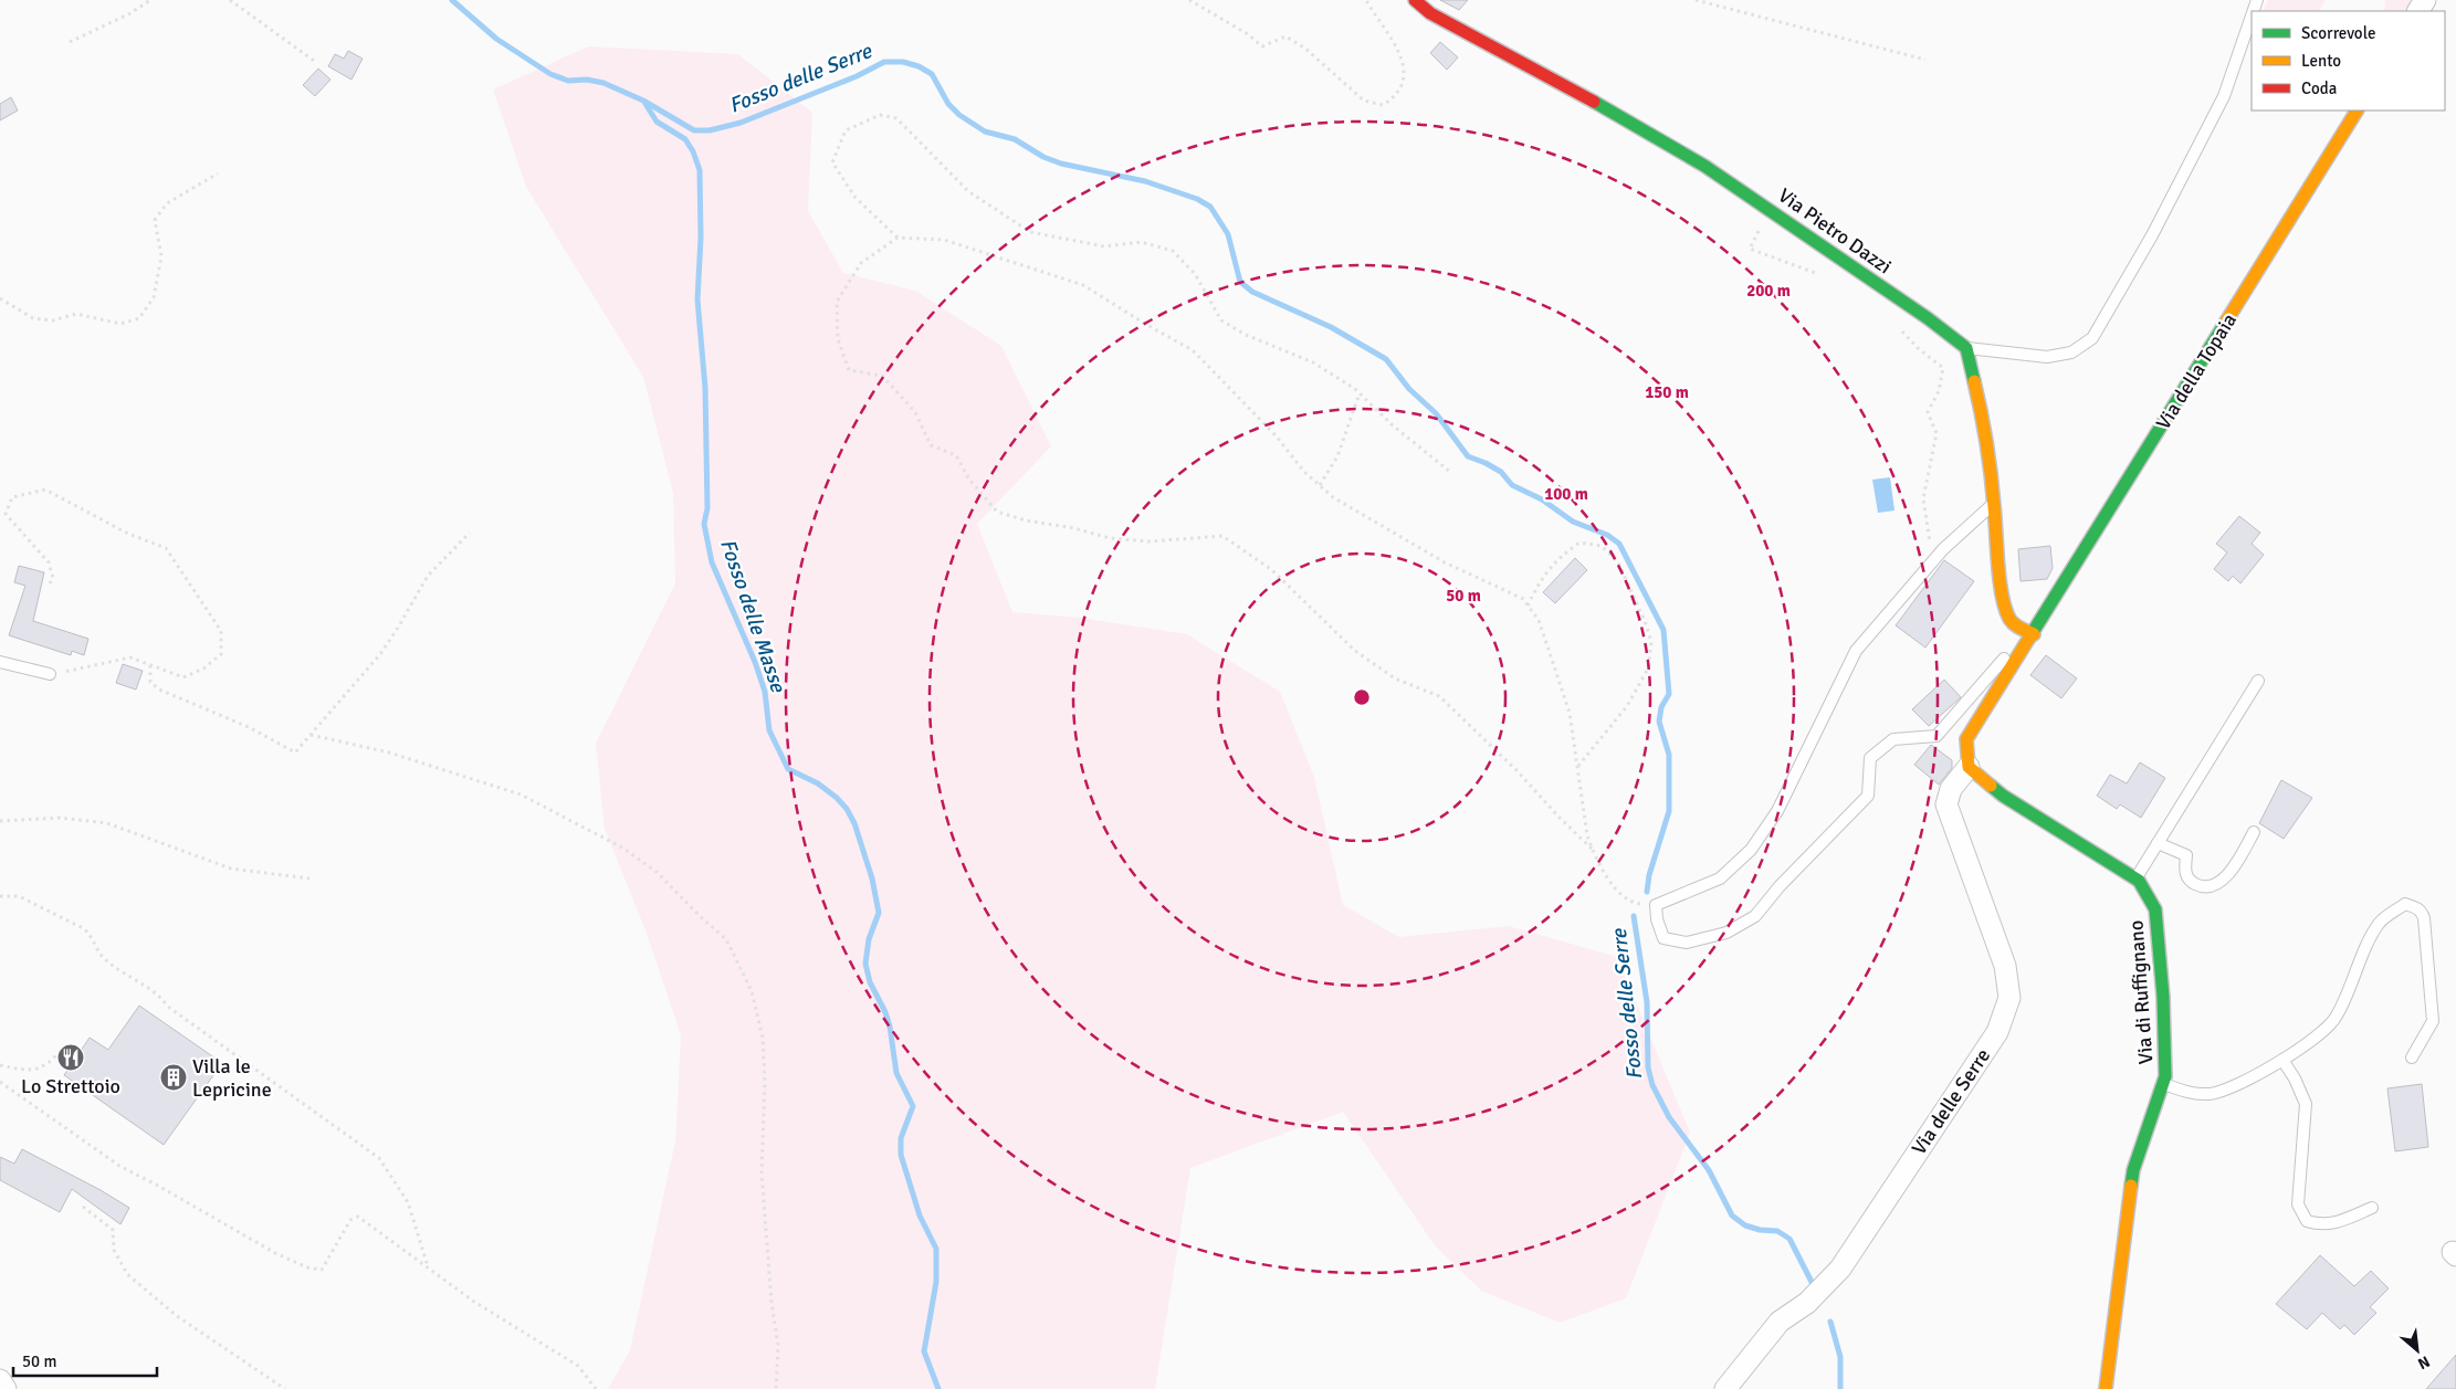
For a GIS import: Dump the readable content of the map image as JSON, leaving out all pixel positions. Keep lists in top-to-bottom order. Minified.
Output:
{"streets":{"street":["Via Pietro Dazzi","Via della Topaia","Via di Ruffignano","Via delle Serre"]},"crossings":[["Via di Ruffignano","Via delle Serre"]],"water":["Fosso delle Serre","Fosso delle Masse"],"places":{"restaurant":["Lo Strettoio"],"building":["Villa le Lepricine"]},"legend":["Scorrevole","Lento","Coda"],"scale_bar":"50 m","north":"bottom right","rings":["200 m","150 m","100 m","50 m"]}
